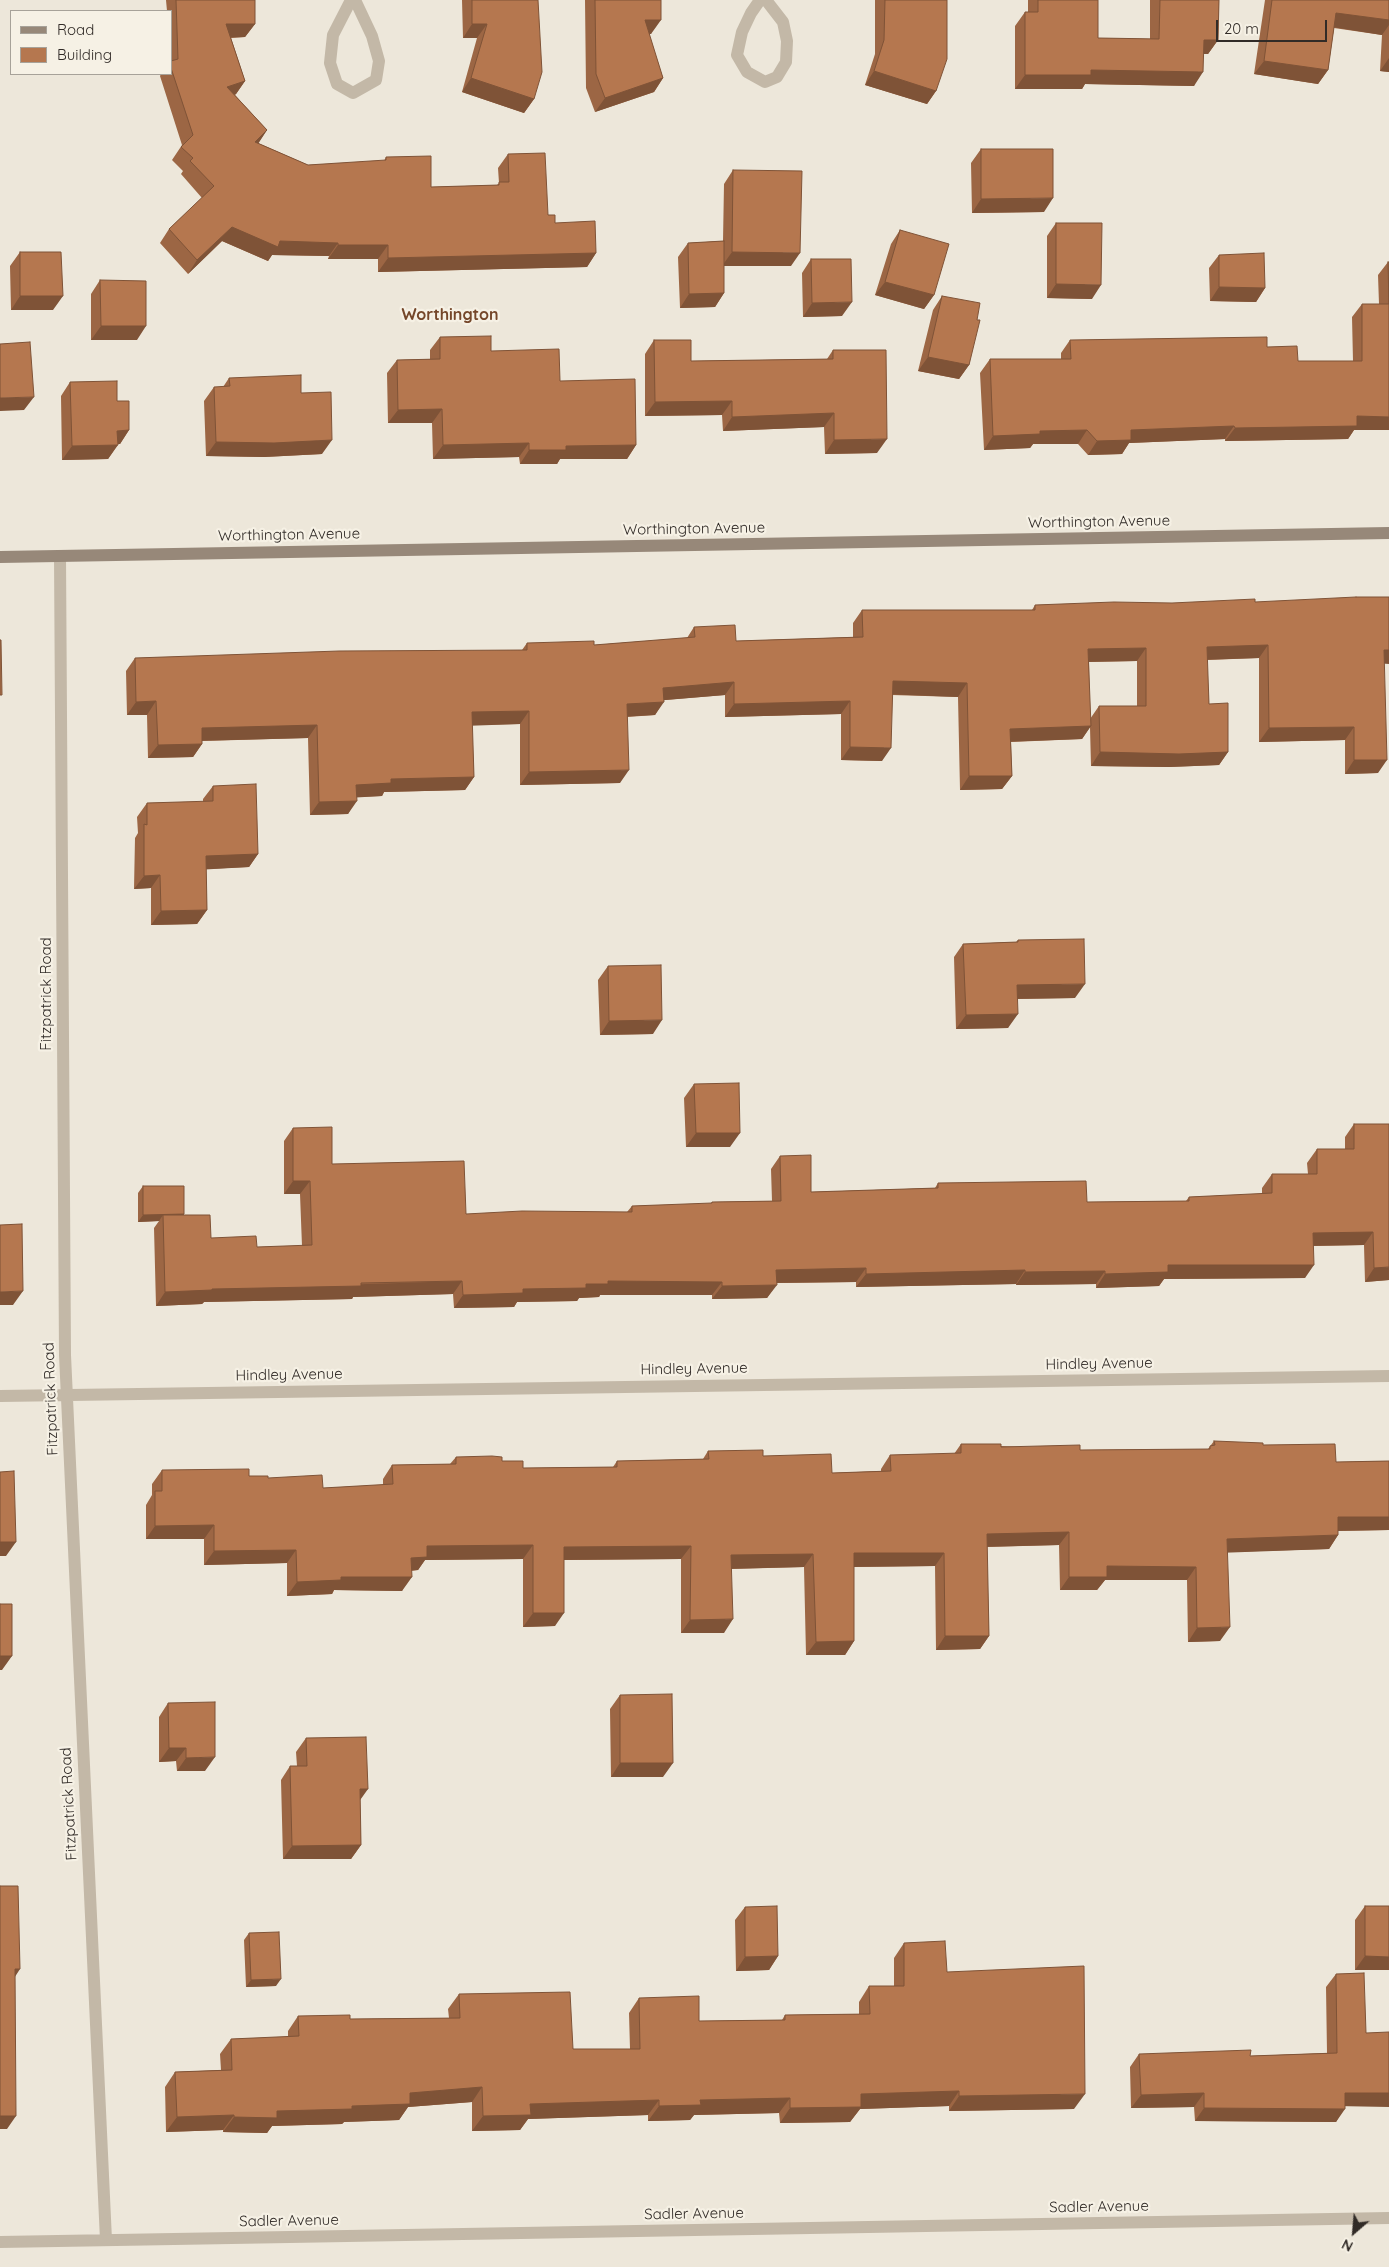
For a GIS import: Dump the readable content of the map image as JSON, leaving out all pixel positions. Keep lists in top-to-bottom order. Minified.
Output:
{"streets":{"street":["Worthington Avenue","Fitzpatrick Road","Hindley Avenue","Sadler Avenue"]},"crossings":[["Worthington Avenue","Fitzpatrick Road"],["Fitzpatrick Road","Hindley Avenue"],["Fitzpatrick Road","Sadler Avenue"]],"districts":["Worthington"],"legend":["Road","Building"],"scale_bar":"20 m","north":"bottom left"}
